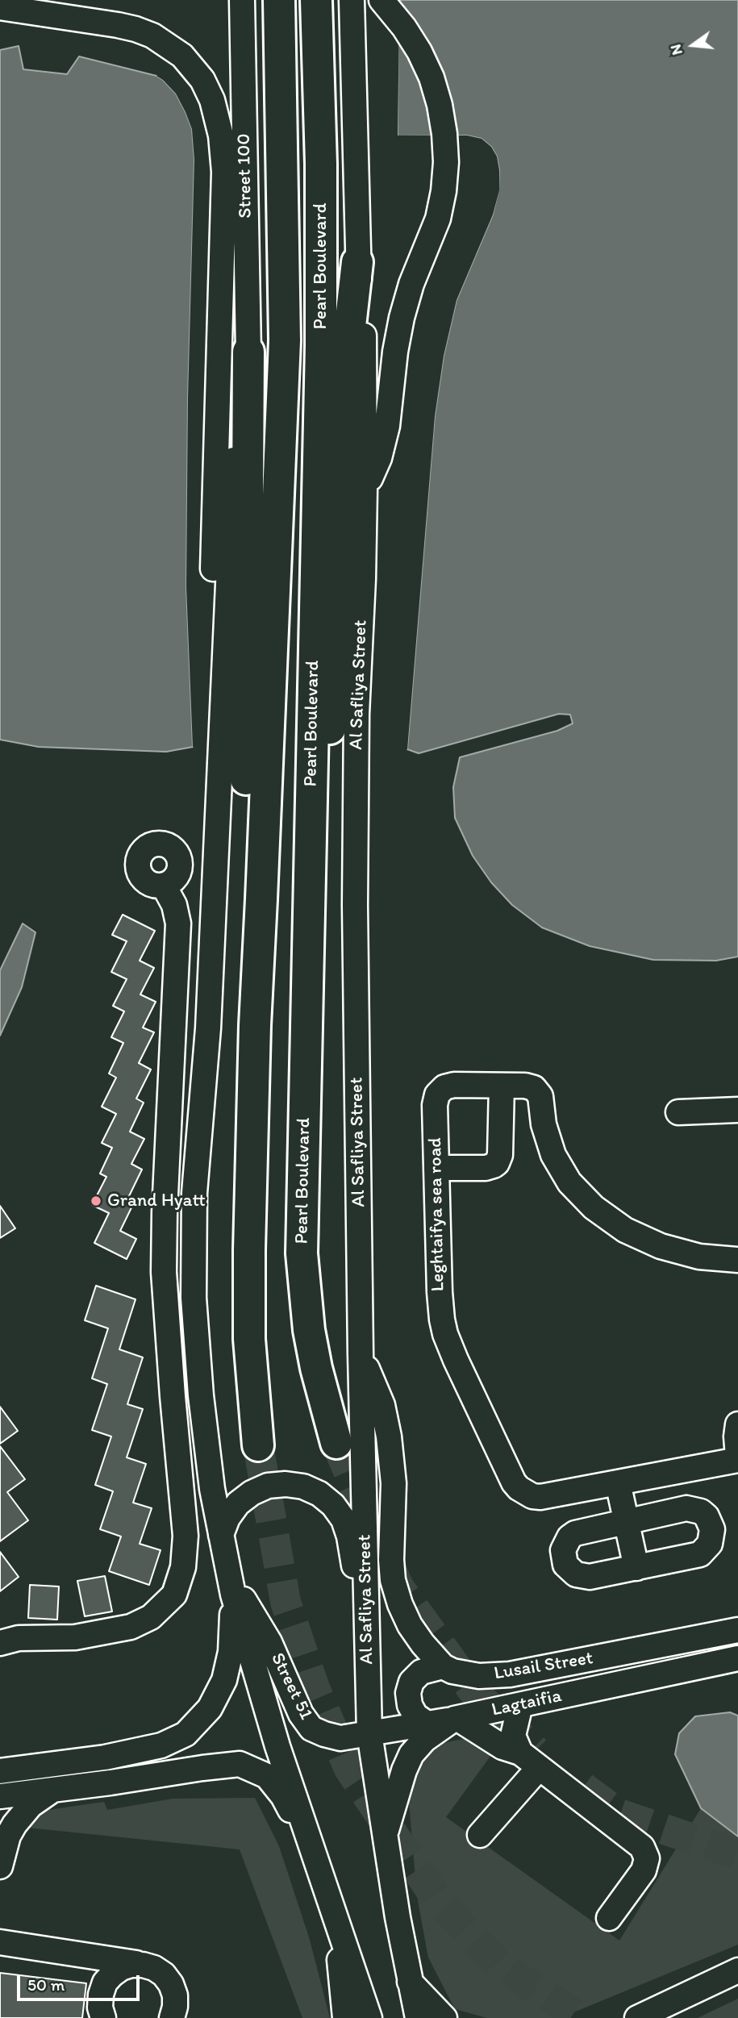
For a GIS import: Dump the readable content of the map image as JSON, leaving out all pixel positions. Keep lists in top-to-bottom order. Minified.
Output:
{"streets":{"main road":["Pearl Boulevard"],"street":["Street 100","Al Safliya Street","Leghtaifya sea road","Lusail Street","Street 51","Lagtaifia"]},"crossings":[["Al Safliya Street","Street 51"],["Al Safliya Street","Lagtaifia"],["Street 51","Lagtaifia"]],"places":["Grand Hyatt"],"scale_bar":"50 m","north":"left"}
